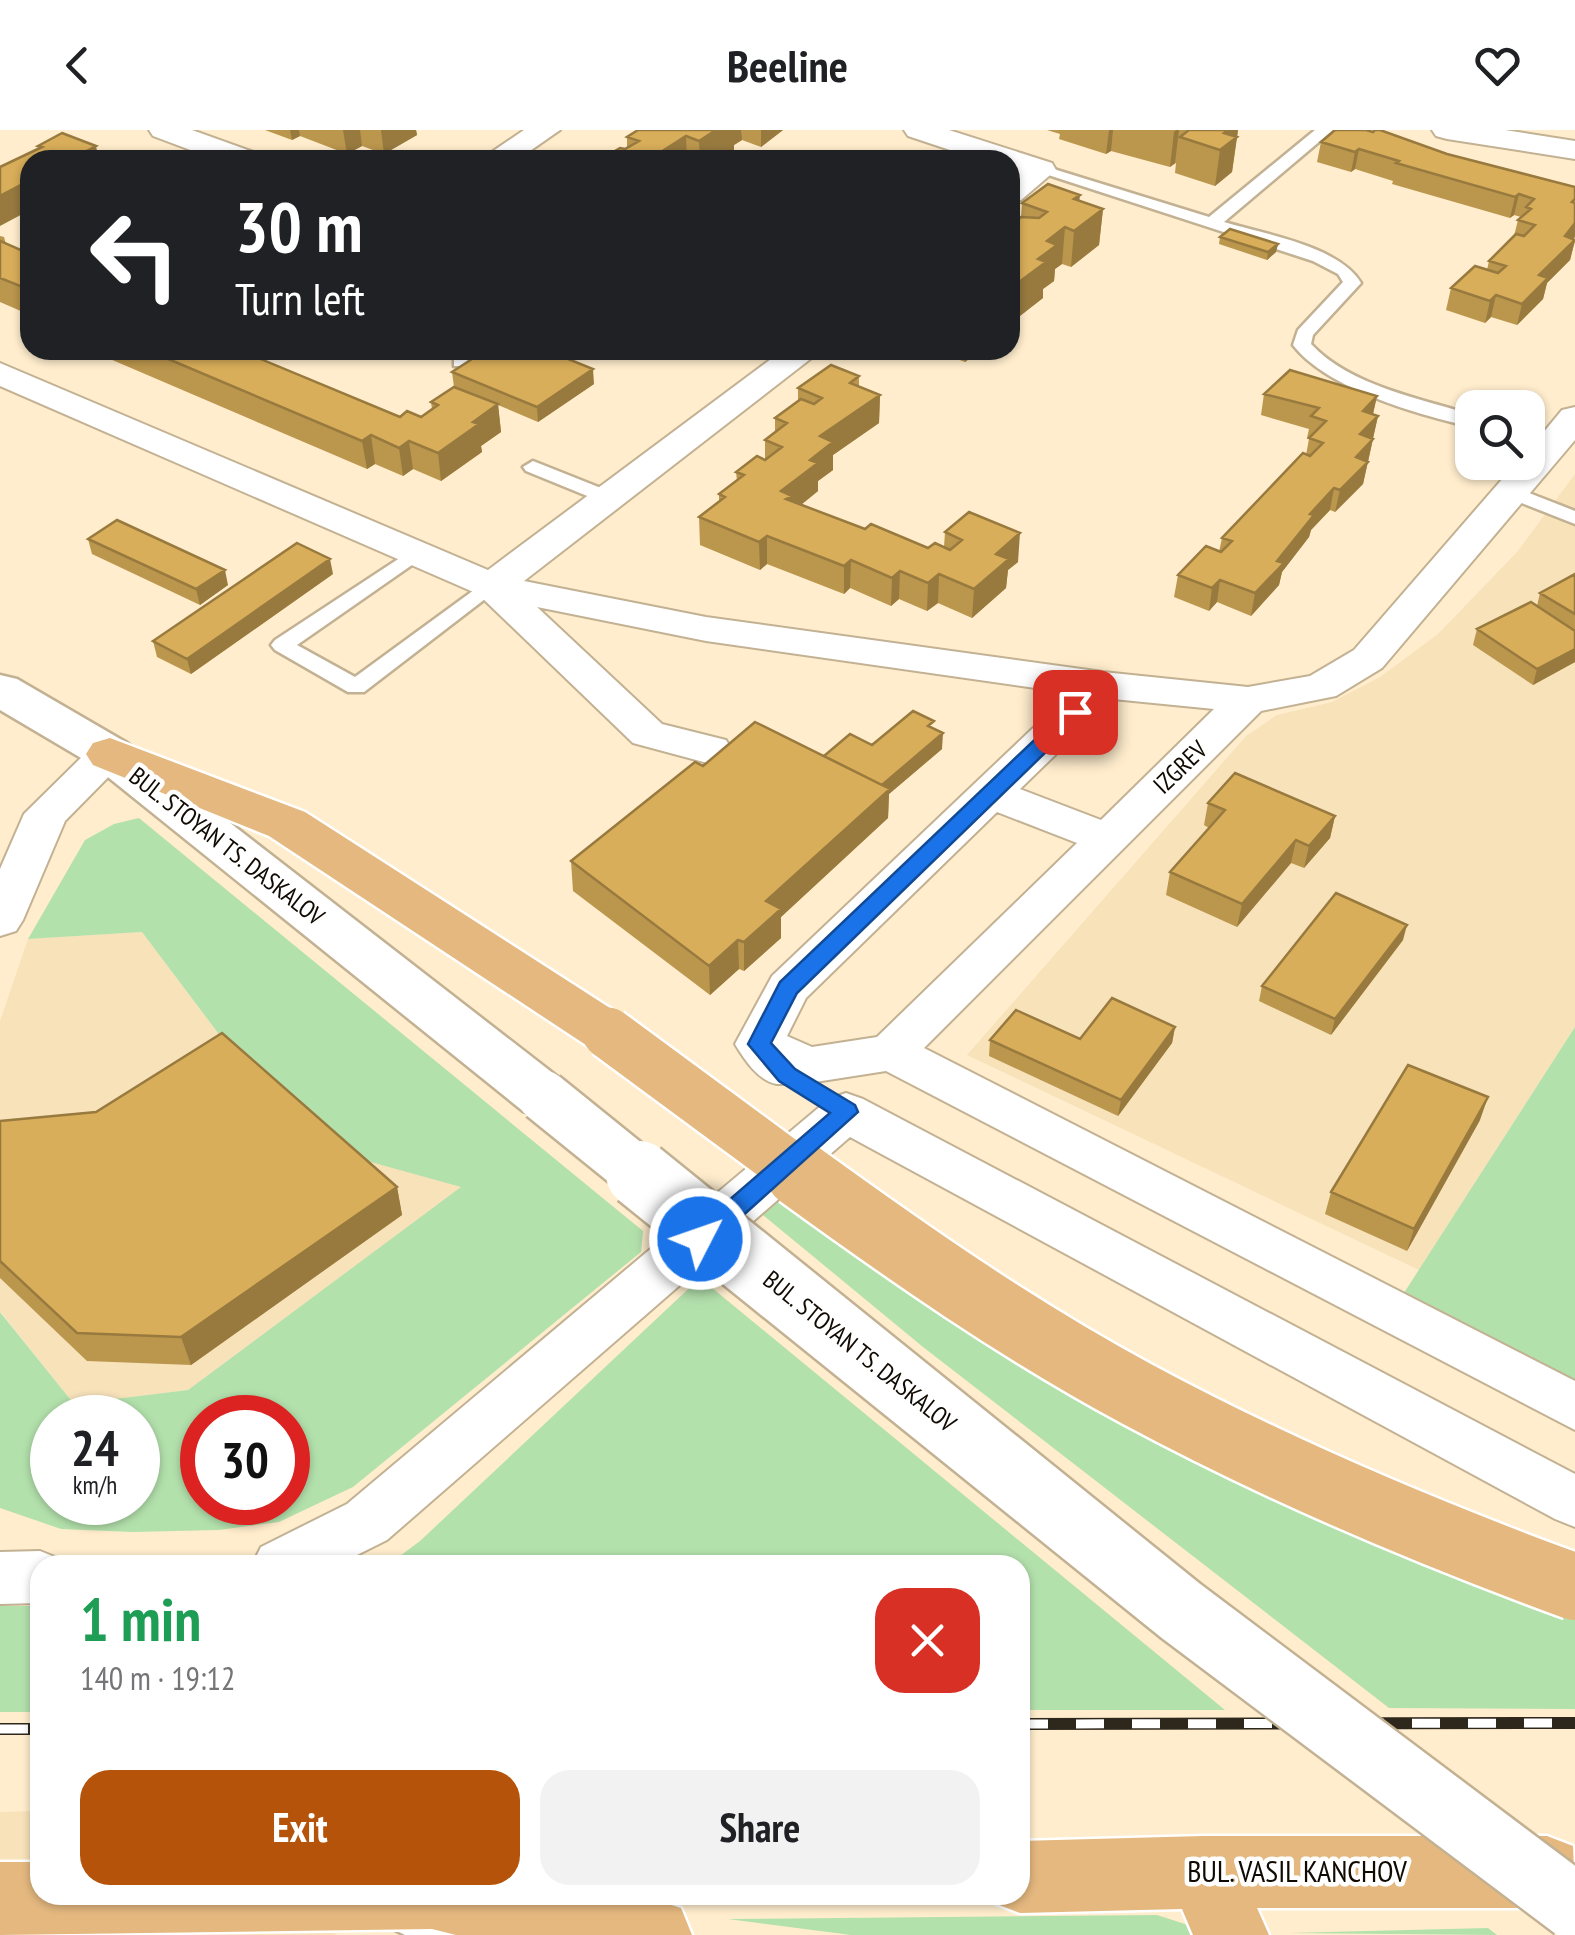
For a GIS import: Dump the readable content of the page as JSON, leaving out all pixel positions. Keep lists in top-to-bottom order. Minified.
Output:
{"streets":{"main road":["BUL. VASIL KANCHOV"],"street":["IZGREV","BUL. STOYAN TS. DASKALOV"]},"page":{"header":"Beeline","turn":["30 m","Turn left"],"speed":"24 km/h","limit":"30","heading":["1 min","140 m · 19:12"],"buttons":["Exit","Share"]}}
